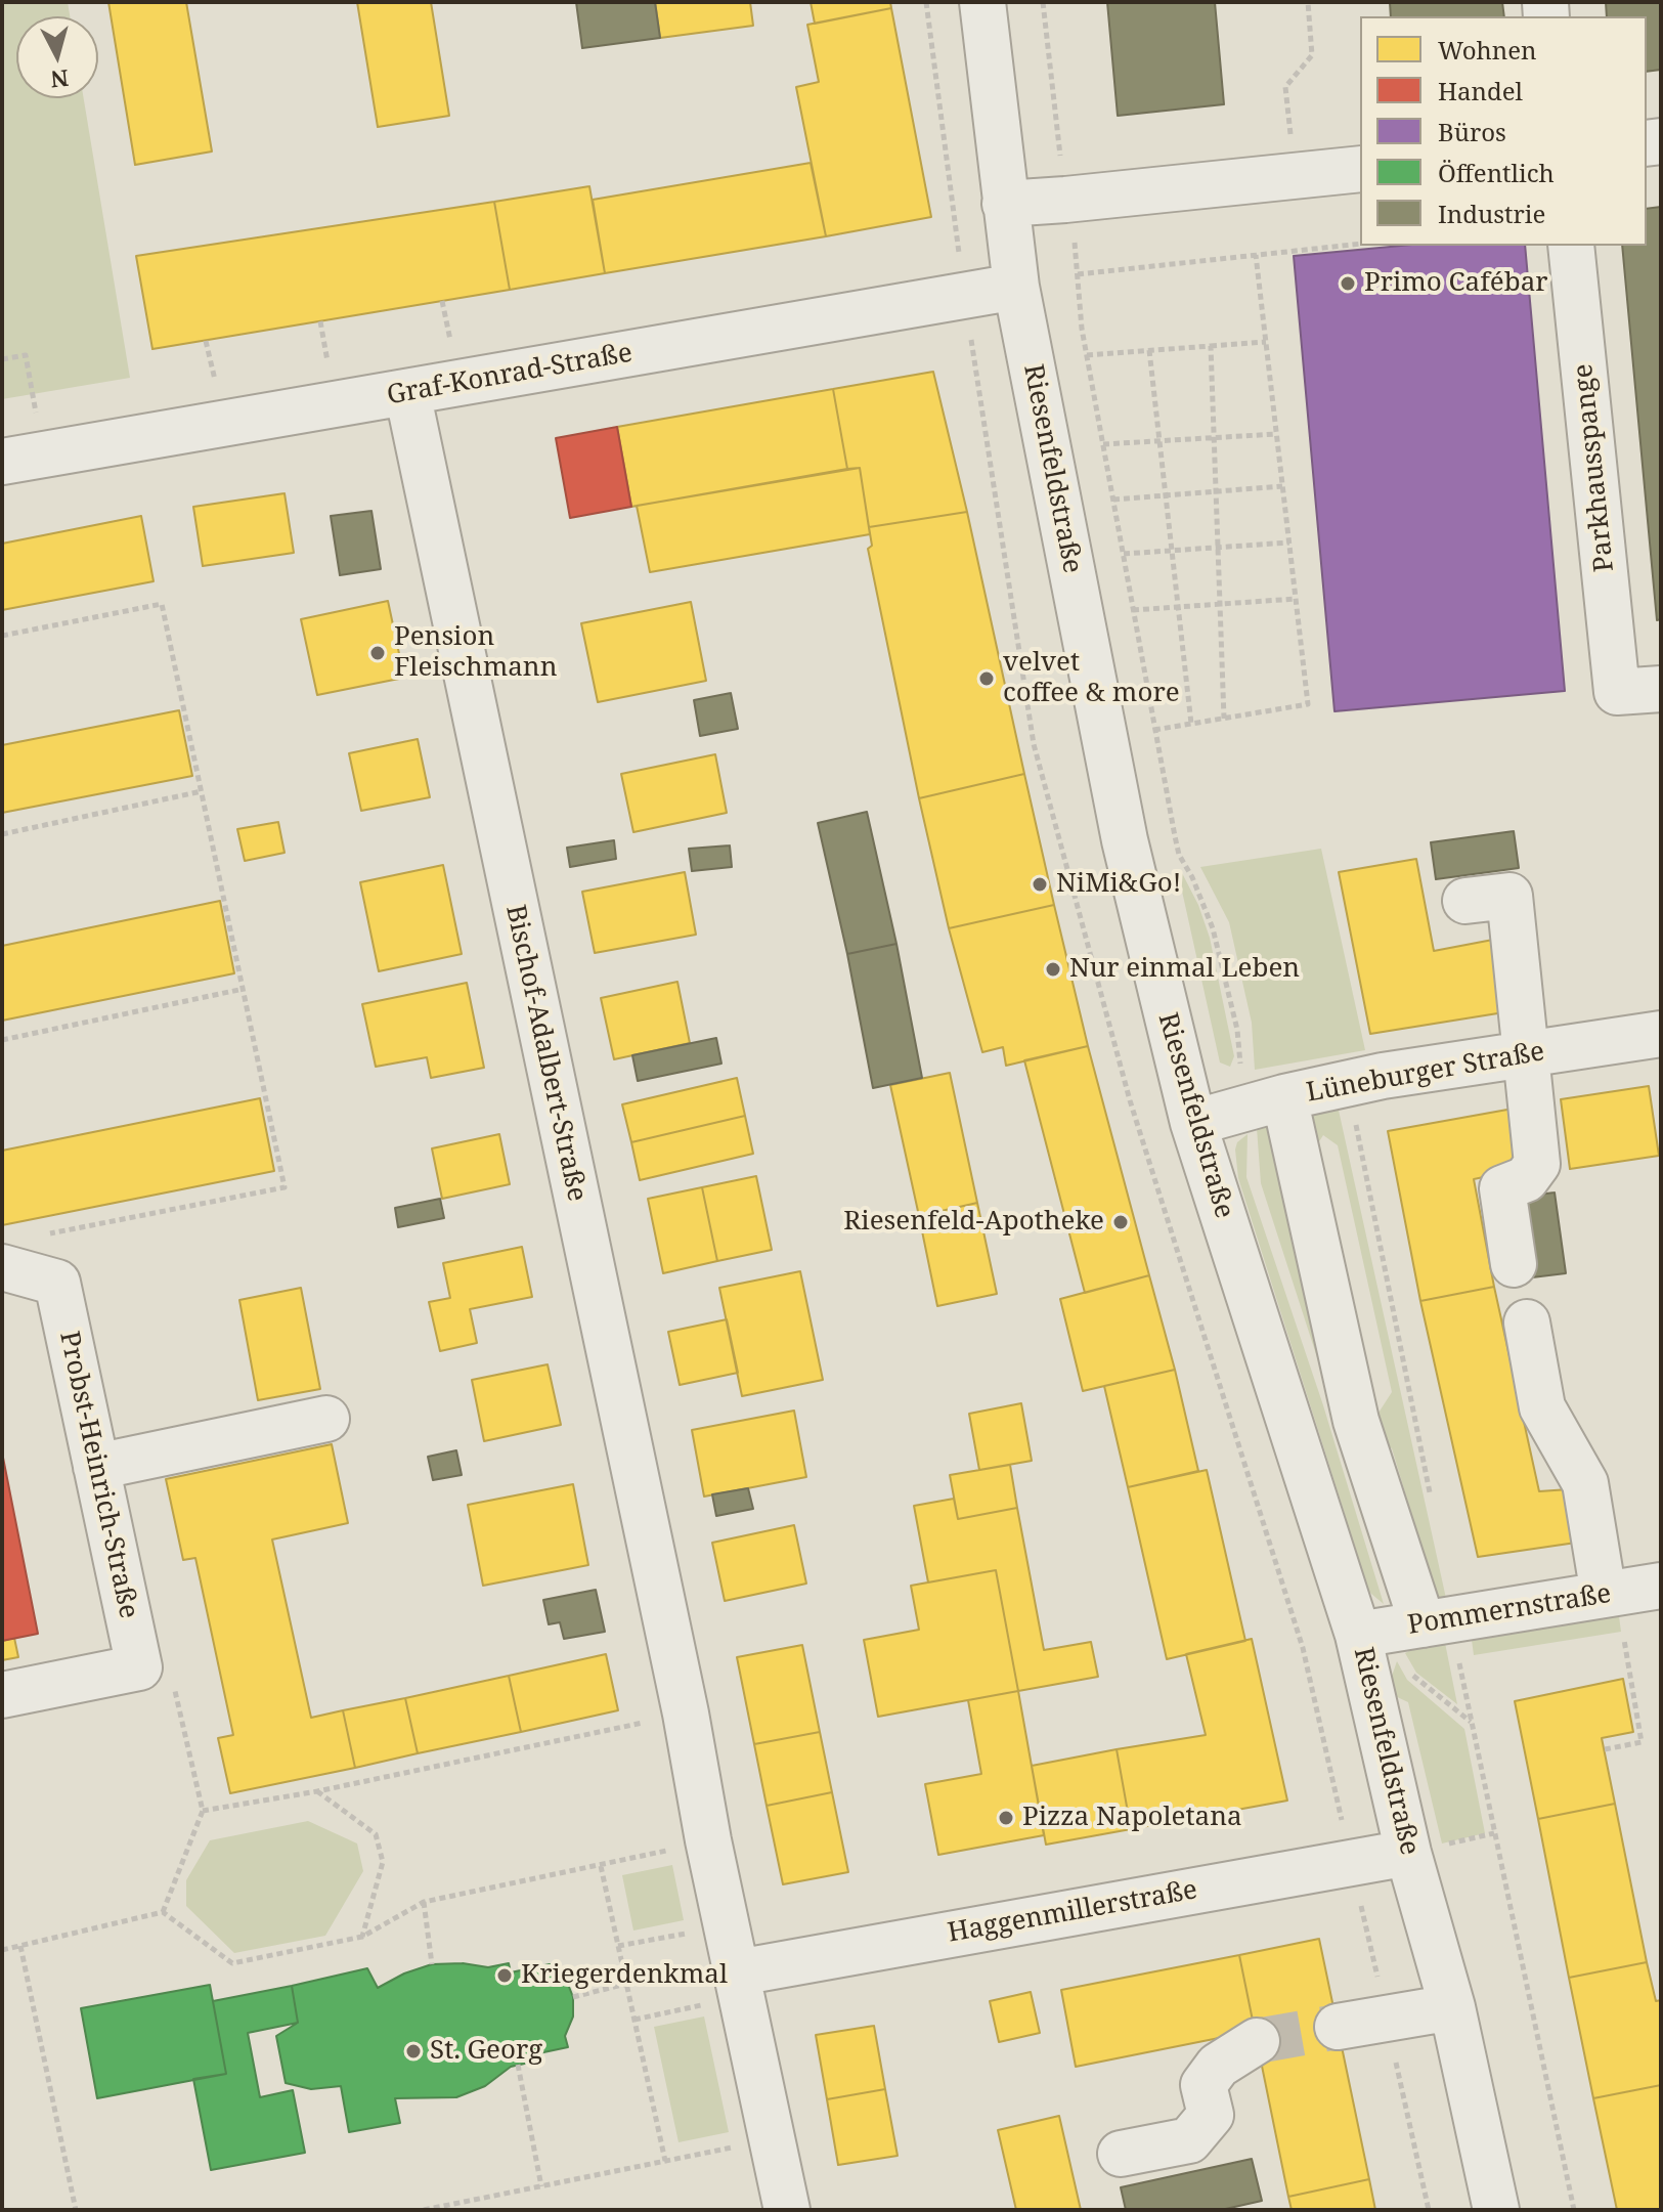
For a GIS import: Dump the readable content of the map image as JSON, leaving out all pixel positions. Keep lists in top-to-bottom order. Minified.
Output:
{"streets":{"street":["Graf-Konrad-Straße","Parkhausspange","Riesenfeldstraße","Bischof-Adalbert-Straße","Lüneburger Straße","Probst-Heinrich-Straße","Pommernstraße","Haggenmillerstraße"]},"crossings":[["Graf-Konrad-Straße","Riesenfeldstraße"],["Graf-Konrad-Straße","Bischof-Adalbert-Straße"],["Riesenfeldstraße","Lüneburger Straße"],["Riesenfeldstraße","Pommernstraße"],["Riesenfeldstraße","Haggenmillerstraße"],["Bischof-Adalbert-Straße","Haggenmillerstraße"]],"places":["Primo Cafébar","Pension Fleischmann","velvet coffee & more","NiMi&Go!","Nur einmal Leben","Riesenfeld-Apotheke","Pizza Napoletana","Kriegerdenkmal","St. Georg"],"legend":["Wohnen","Handel","Büros","Öffentlich","Industrie"],"north":"bottom"}
